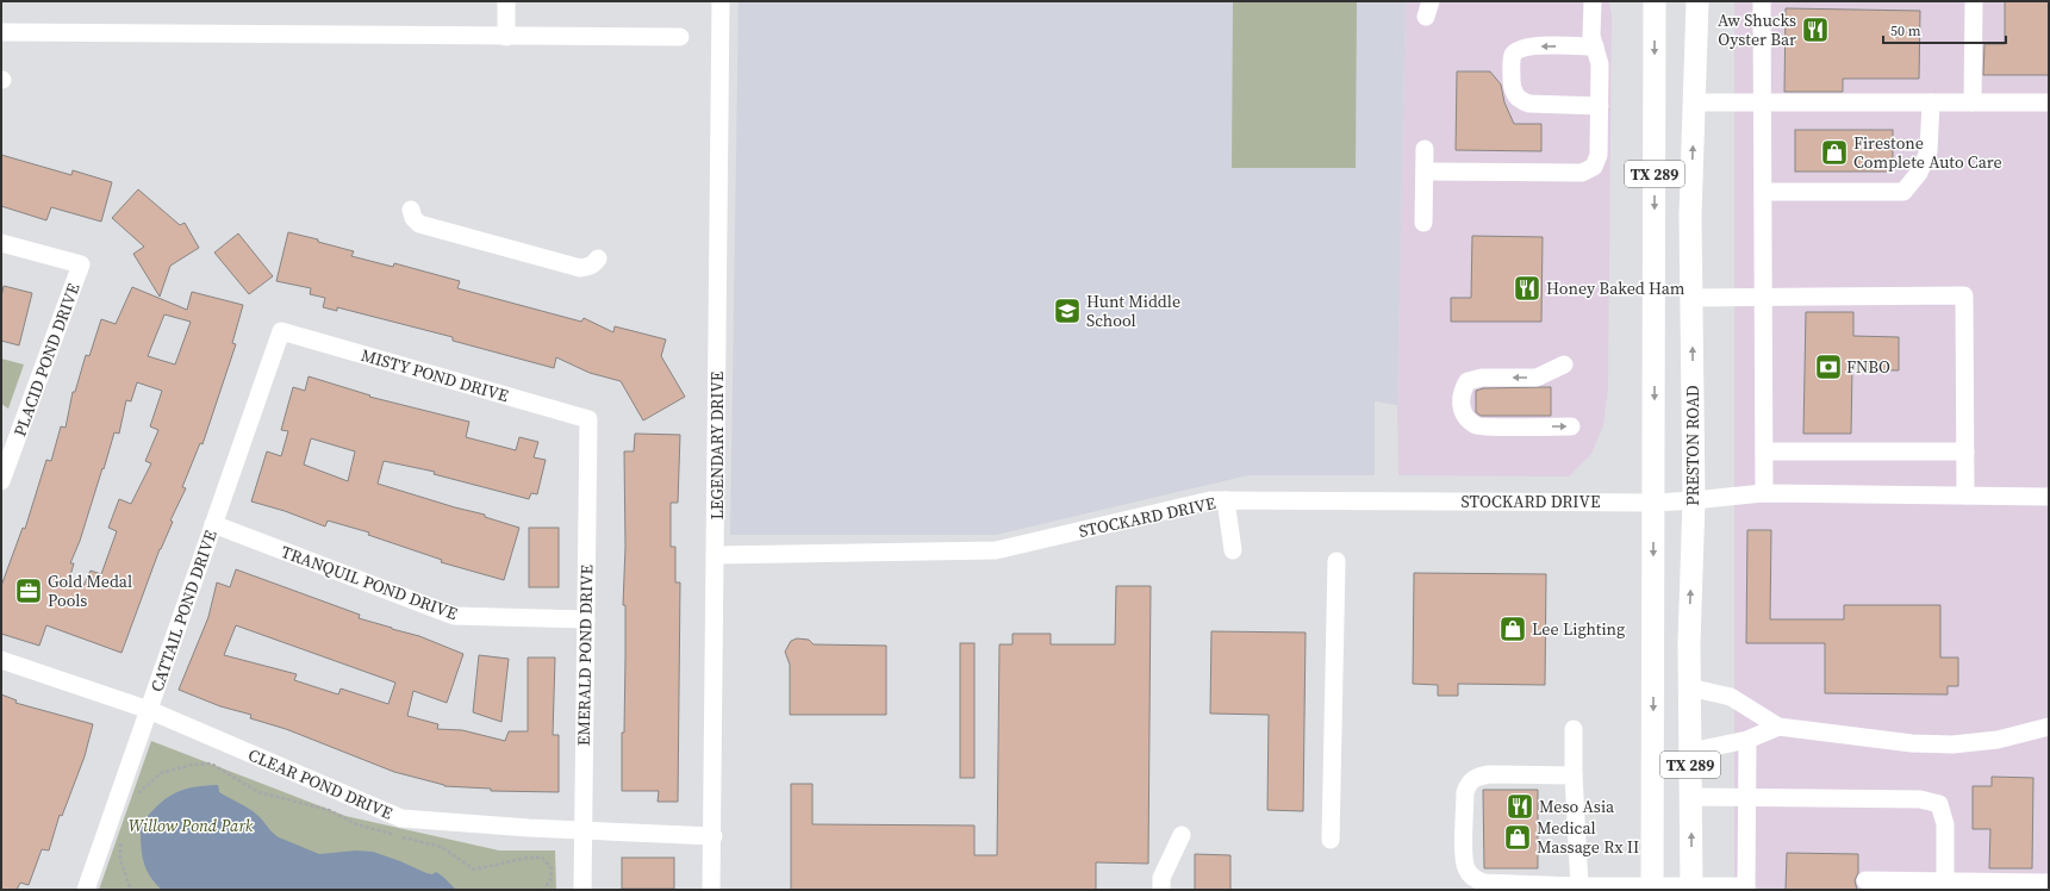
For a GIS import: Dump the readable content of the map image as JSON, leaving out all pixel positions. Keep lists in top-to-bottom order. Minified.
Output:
{"streets":{"main road":["TX 289","PRESTON ROAD"],"street":["PLACID POND DRIVE","MISTY POND DRIVE","LEGENDARY DRIVE","STOCKARD DRIVE","TRANQUIL POND DRIVE","CATTAIL POND DRIVE","EMERALD POND DRIVE","CLEAR POND DRIVE"]},"crossings":[["TX 289","STOCKARD DRIVE"],["MISTY POND DRIVE","CATTAIL POND DRIVE"],["MISTY POND DRIVE","EMERALD POND DRIVE"],["LEGENDARY DRIVE","STOCKARD DRIVE"],["LEGENDARY DRIVE","CLEAR POND DRIVE"],["PRESTON ROAD","STOCKARD DRIVE"],["TRANQUIL POND DRIVE","CATTAIL POND DRIVE"],["TRANQUIL POND DRIVE","EMERALD POND DRIVE"],["CATTAIL POND DRIVE","CLEAR POND DRIVE"],["EMERALD POND DRIVE","CLEAR POND DRIVE"]],"parks":["Willow Pond Park"],"places":{"restaurant":["Aw Shucks Oyster Bar","Honey Baked Ham","Meso Asia"],"shop":["Firestone Complete Auto Care","Lee Lighting","Medical Massage Rx II"],"school or university":["Hunt Middle School"],"bank":["FNBO"],"office":["Gold Medal Pools"]},"scale_bar":"50 m"}
